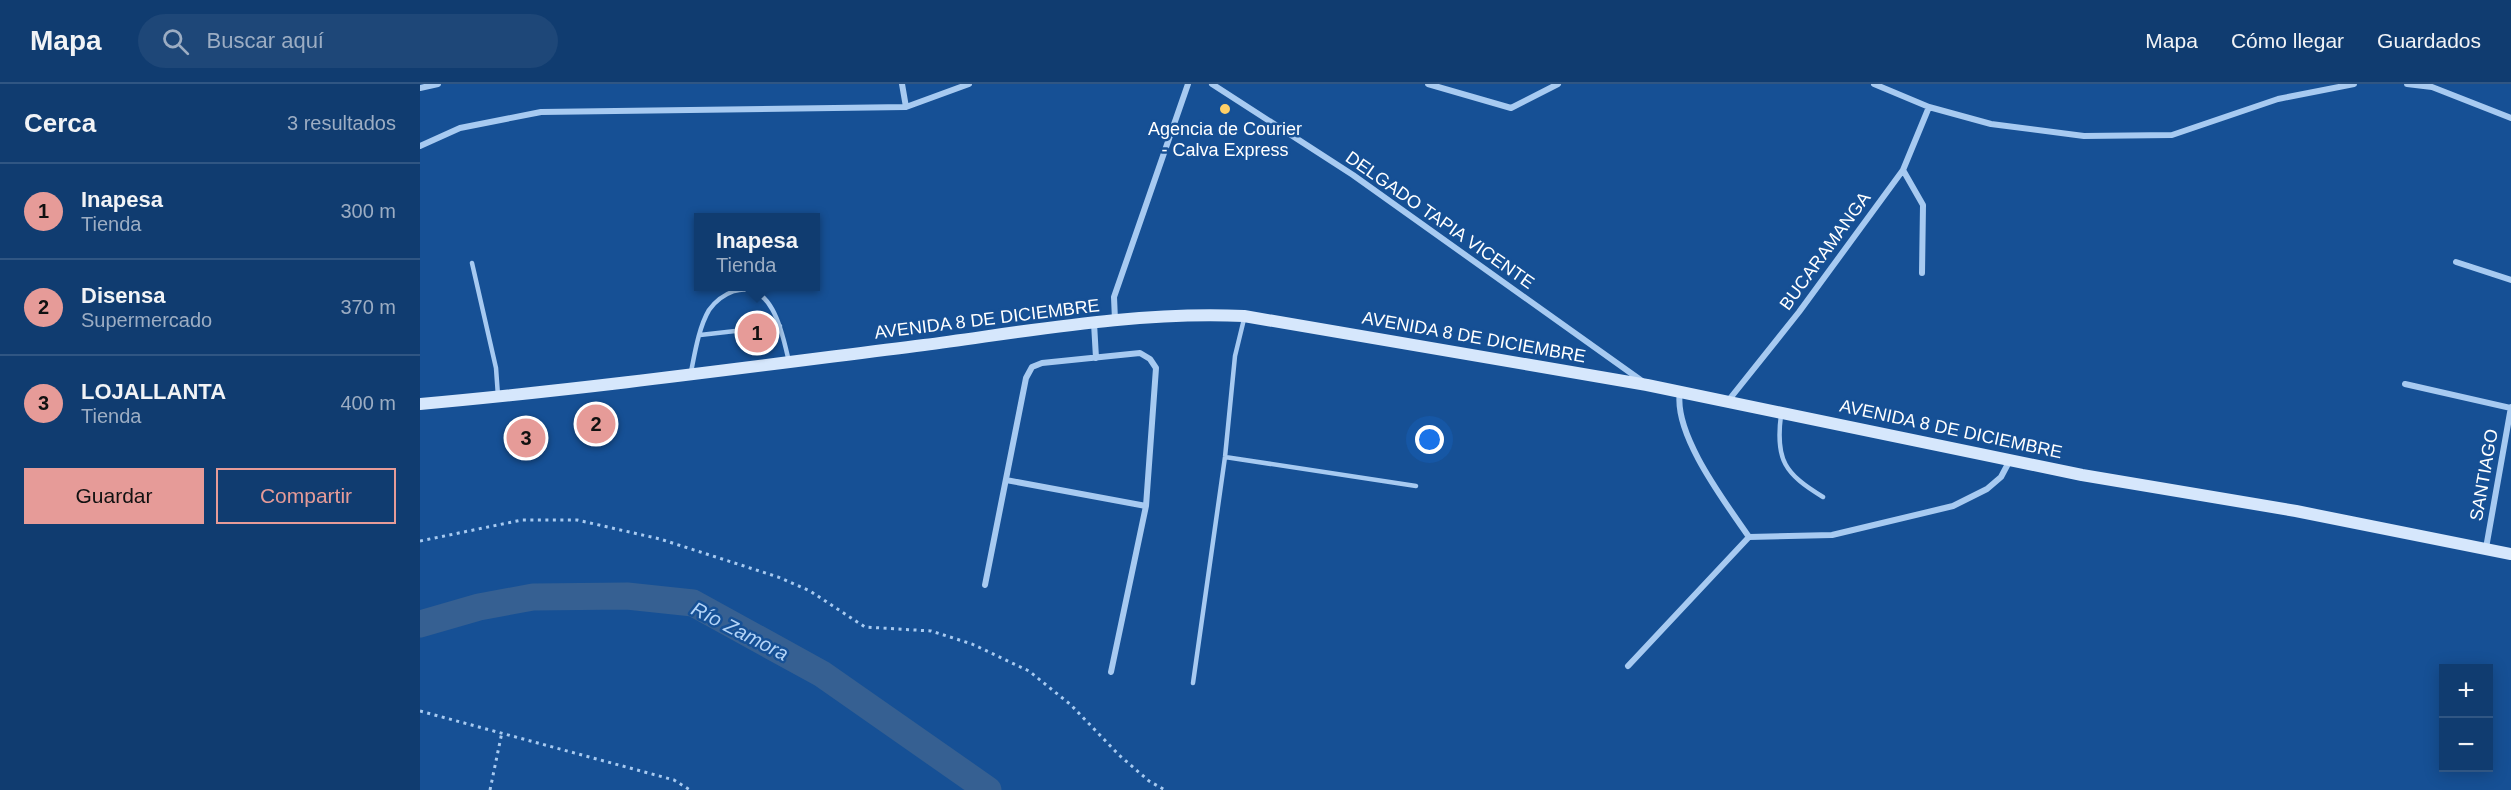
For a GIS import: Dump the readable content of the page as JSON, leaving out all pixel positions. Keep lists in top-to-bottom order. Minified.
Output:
{"streets":{"main road":["AVENIDA 8 DE DICIEMBRE"],"street":["DELGADO TAPIA VICENTE","BUCARAMANGA","SANTIAGO"]},"crossings":[["DELGADO TAPIA VICENTE","AVENIDA 8 DE DICIEMBRE"],["BUCARAMANGA","AVENIDA 8 DE DICIEMBRE"],["AVENIDA 8 DE DICIEMBRE","SANTIAGO"]],"water":["Río Zamora"],"places":["Agencia de Courier - Calva Express"],"page":{"header":"Mapa","search":"Buscar aquí","nav":["Mapa","Cómo llegar","Guardados"],"heading":["Cerca","3 resultados"],"list":[{"mark":"1","name":"Inapesa","note":"Tienda","value":"300 m"},{"mark":"2","name":"Disensa","note":"Supermercado","value":"370 m"},{"mark":"3","name":"LOJALLANTA","note":"Tienda","value":"400 m"}],"popup":["Inapesa","Tienda"],"pins":["1","2","3"],"buttons":["Guardar","Compartir"],"map_buttons":["+","−"]}}
